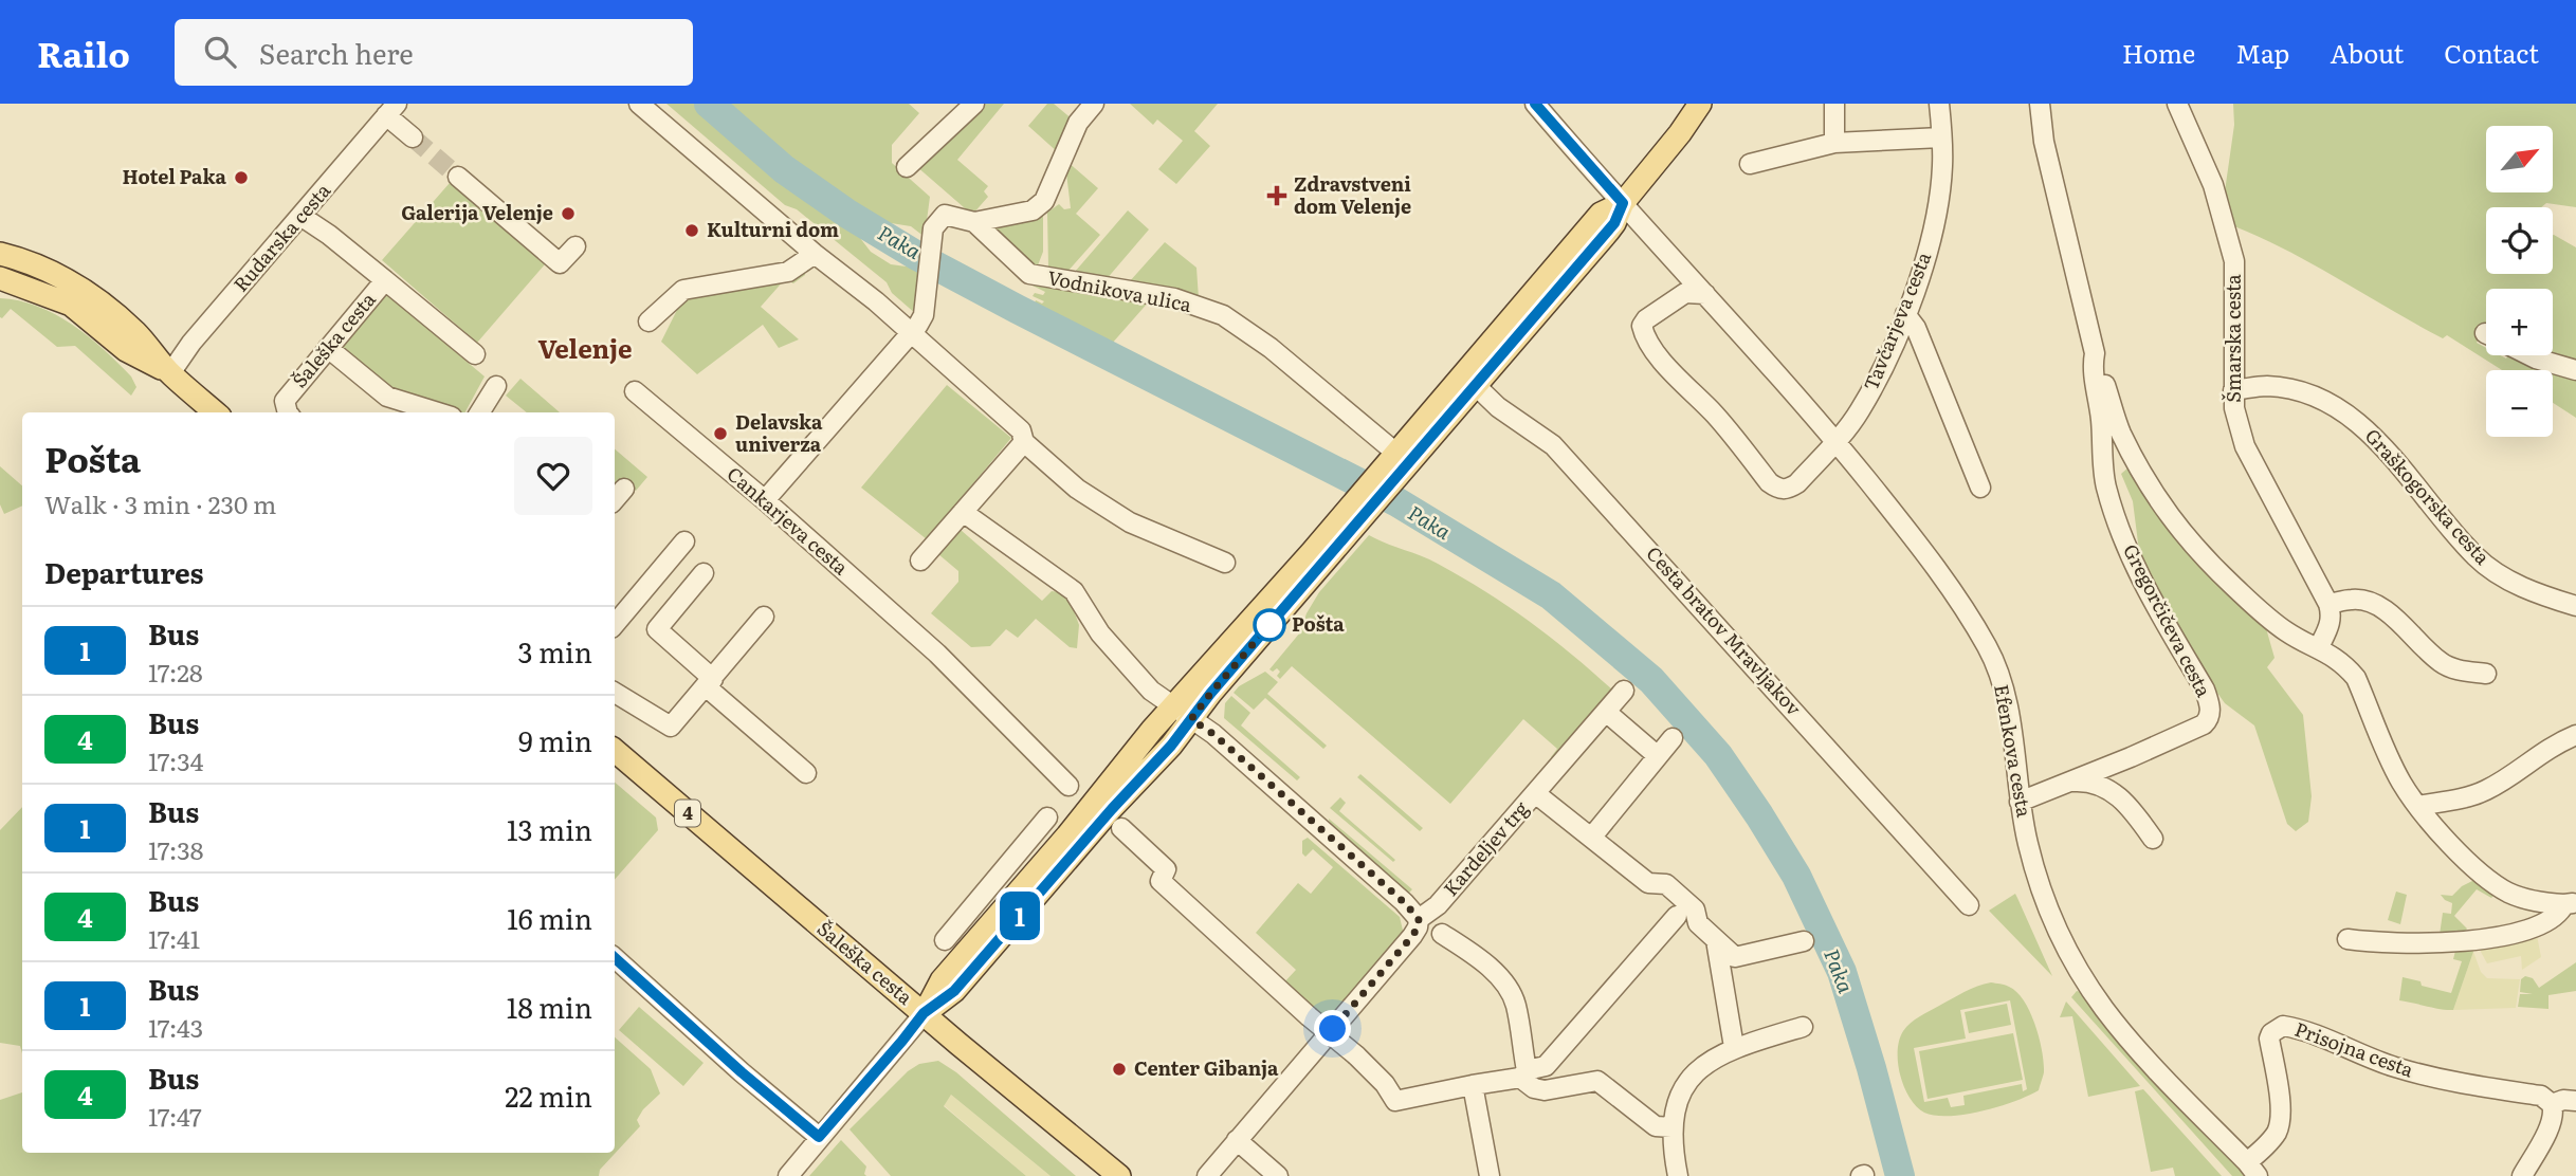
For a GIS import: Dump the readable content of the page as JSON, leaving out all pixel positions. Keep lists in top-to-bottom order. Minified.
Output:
{"streets":{"main road":["Šaleška cesta","4"],"street":["Rudarska cesta","Vodnikova ulica","Tavčarjeva cesta","Šmarska cesta","Graškogorska cesta","Cankarjeva cesta","Gregorčičeva cesta","Cesta bratov Mravljakov","Efenkova cesta","Kardeljev trg","Prisojna cesta"]},"crossings":[["Rudarska cesta","Šaleška cesta"],["Tavčarjeva cesta","Efenkova cesta"],["Šmarska cesta","Graškogorska cesta"],["Gregorčičeva cesta","Efenkova cesta"],["Efenkova cesta","Prisojna cesta"]],"districts":["Velenje"],"water":["Paka"],"places":{"other":["Hotel Paka","Galerija Velenje","Kulturni dom","Delavska univerza","Pošta","Center Gibanja"],"health":["Zdravstveni dom Velenje"]},"lines":["bus line 1"],"north":"top right","page":{"header":"Railo","search":"Search here","nav":["Home","Map","About","Contact"],"on_map":"1","map_buttons":["+","−"],"heading":[["Pošta","Walk · 3 min · 230 m"],"Departures"],"list":[{"mark":"1","name":"Bus","note":"17:28","value":"3 min"},{"mark":"4","name":"Bus","note":"17:34","value":"9 min"},{"mark":"1","name":"Bus","note":"17:38","value":"13 min"},{"mark":"4","name":"Bus","note":"17:41","value":"16 min"},{"mark":"1","name":"Bus","note":"17:43","value":"18 min"},{"mark":"4","name":"Bus","note":"17:47","value":"22 min"}]}}
